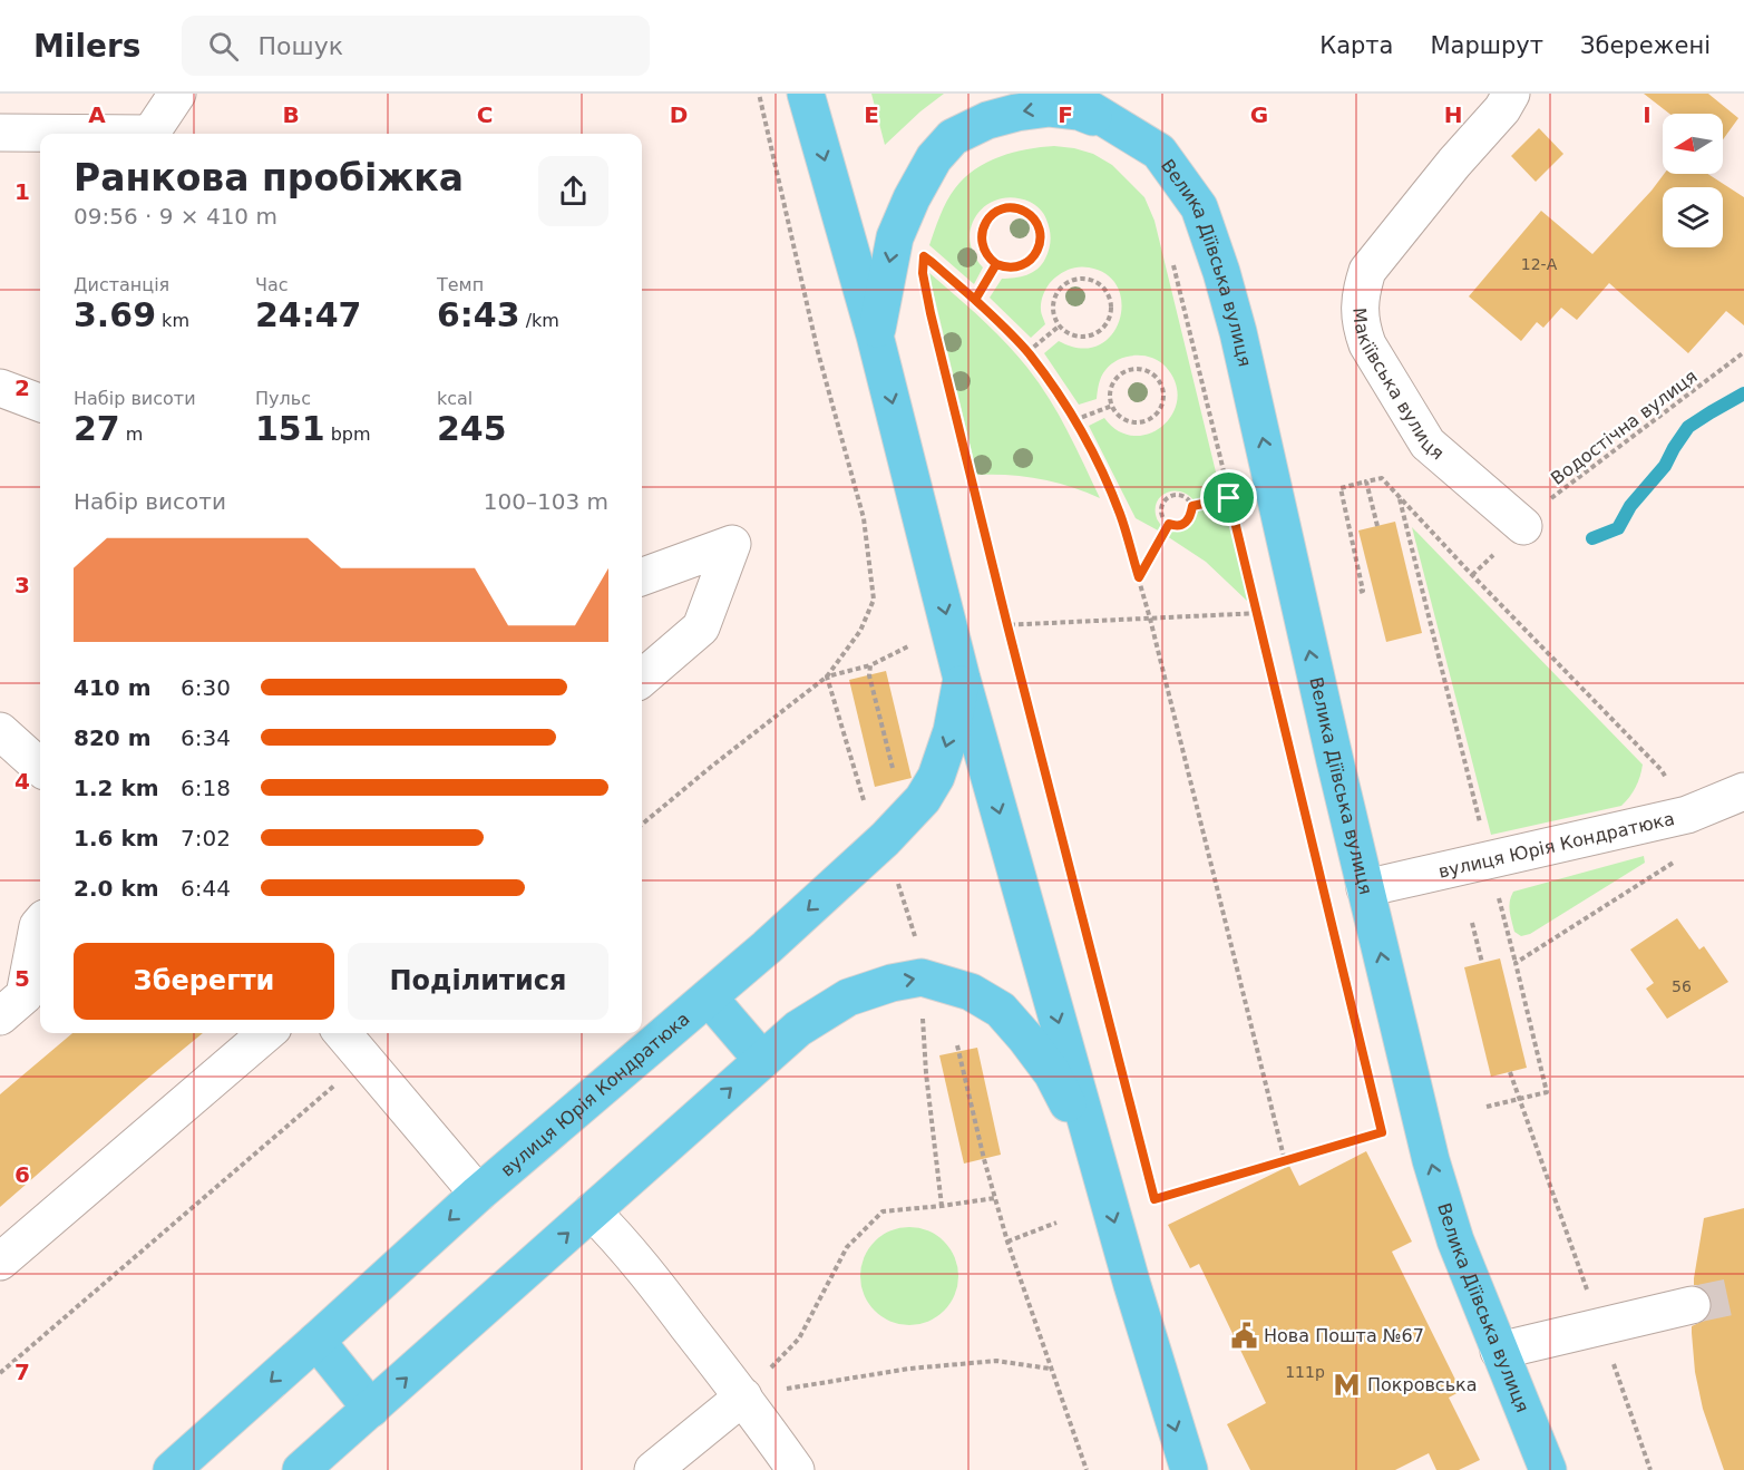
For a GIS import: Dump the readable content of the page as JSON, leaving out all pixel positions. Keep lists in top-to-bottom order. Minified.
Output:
{"streets":{"main road":["Велика Діївська вулиця","вулиця Юрія Кондратюка"],"street":["Макіївська вулиця"],"path":["Водостічна вулиця"]},"crossings":[["Велика Діївська вулиця","вулиця Юрія Кондратюка"],["Макіївська вулиця","Водостічна вулиця"]],"places":{"public building":["Нова Пошта №67"],"metro station":["Покровська"]},"house_numbers":["12-А","56","111р"],"north":"left","page":{"header":"Milers","search":"Пошук","nav":["Карта","Маршрут","Збережені"],"heading":["Ранкова пробіжка","09:56 · 9 × 410 m"],"stats":[["Дистанція","3.69 km"],["Час","24:47"],["Темп","6:43 /km"],["Набір висоти","27 m"],["Пульс","151 bpm"],["kcal","245"]],"chart":["Набір висоти","100–103 m"],"list":[{"name":"410 m","note":"6:30"},{"name":"820 m","note":"6:34"},{"name":"1.2 km","note":"6:18"},{"name":"1.6 km","note":"7:02"},{"name":"2.0 km","note":"6:44"}],"buttons":["Зберегти","Поділитися"]},"grid":{"columns":["A","B","C","D","E","F","G","H","I"],"rows":["1","2","3","4","5","6","7"]}}
